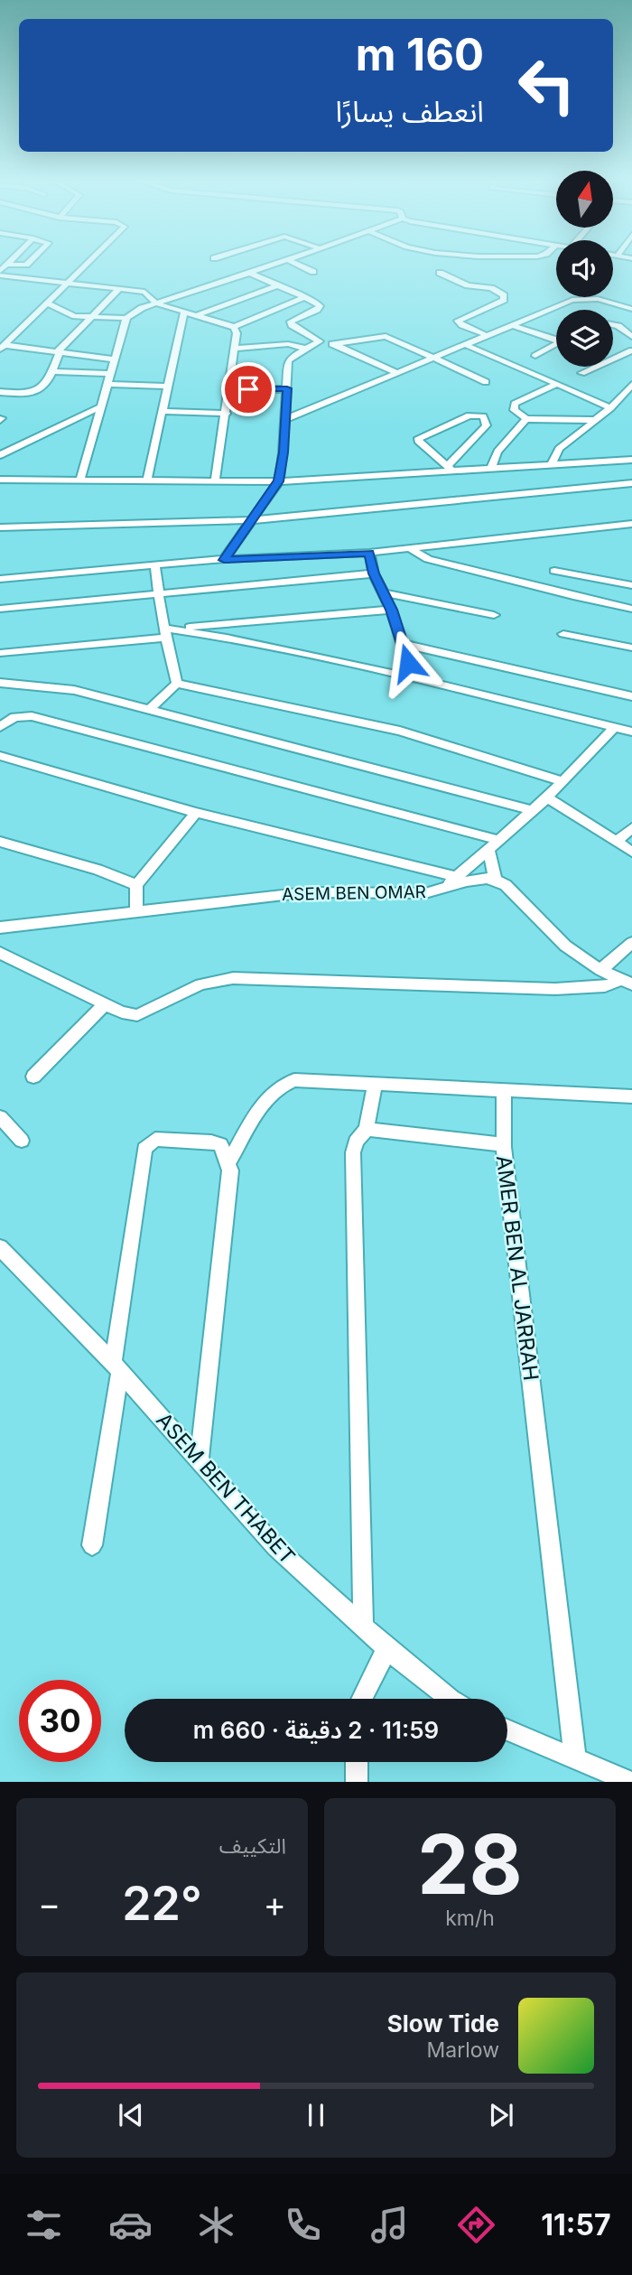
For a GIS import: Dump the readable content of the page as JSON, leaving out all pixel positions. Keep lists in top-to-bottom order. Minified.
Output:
{"streets":{"street":["ASEM BEN OMAR","AMER BEN AL JARRAH","ASEM BEN THABET"]},"north":"top","page":{"turn":["160 m","انعطف يسارًا"],"limit":"30","trip":"11:59 · 2 دقيقة · 660 m","tile":[["28","km/h"],"التكييف"],"heat":["−","22°","+"],"song":["Slow Tide","Marlow"],"tabs":"11:57"}}
